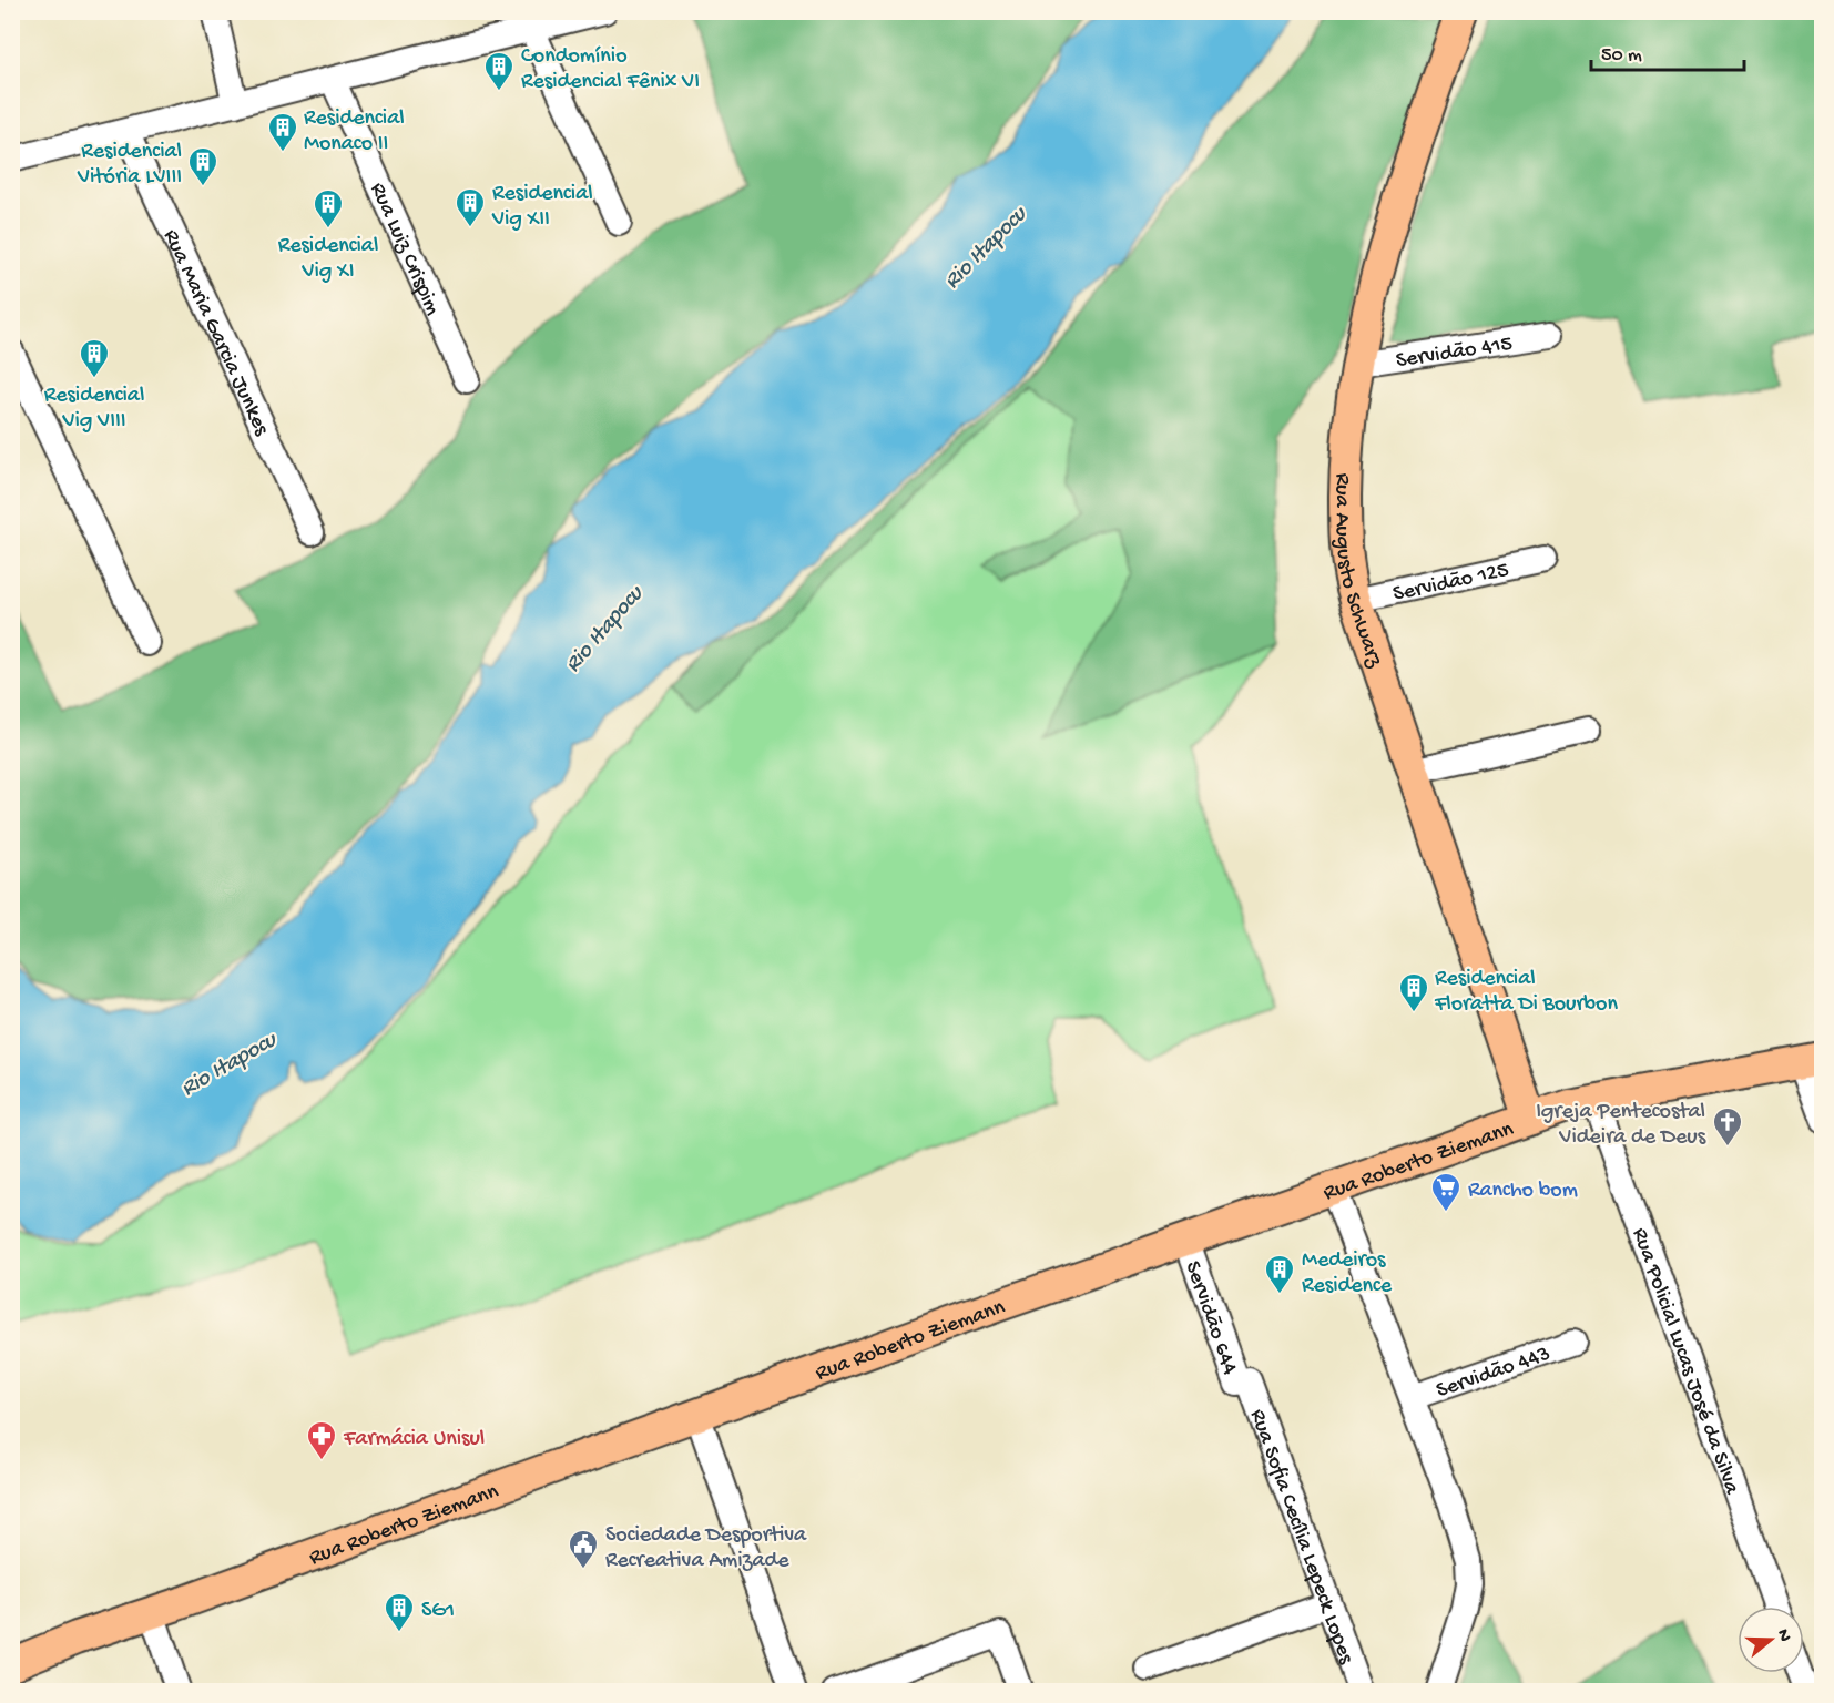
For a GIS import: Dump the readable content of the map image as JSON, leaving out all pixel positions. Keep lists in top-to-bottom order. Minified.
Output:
{"streets":{"main road":["Rua Augusto Schwarz","Rua Roberto Ziemann"],"street":["Rua Luiz Crispim","Rua Maria Garcia Junkes","Servidão 415","Servidão 125","Servidão 644","Rua Policial Lucas José da Silva","Servidão 443","Rua Sofia Cecília Lepeck Lopes"]},"crossings":[["Servidão 415","Rua Augusto Schwarz"],["Rua Augusto Schwarz","Servidão 125"],["Rua Augusto Schwarz","Rua Roberto Ziemann"],["Rua Roberto Ziemann","Servidão 644"],["Rua Roberto Ziemann","Rua Policial Lucas José da Silva"],["Servidão 644","Rua Sofia Cecília Lepeck Lopes"]],"water":["Rio Itapocu"],"places":{"building":["Condomínio Residencial Fênix VI","Residencial Monaco II","Residencial Vitória LVIII","Residencial Vig XII","Residencial Vig XI","Residencial Vig VIII","Residencial Floratta Di Bourbon","Medeiros Residence","SG1"],"church":["Igreja Pentecostal Videira de Deus"],"supermarket":["Rancho bom"],"pharmacy":["Farmácia Unisul"],"public building":["Sociedade Desportiva Recreativa Amizade"]},"scale_bar":"50 m","north":"right"}
